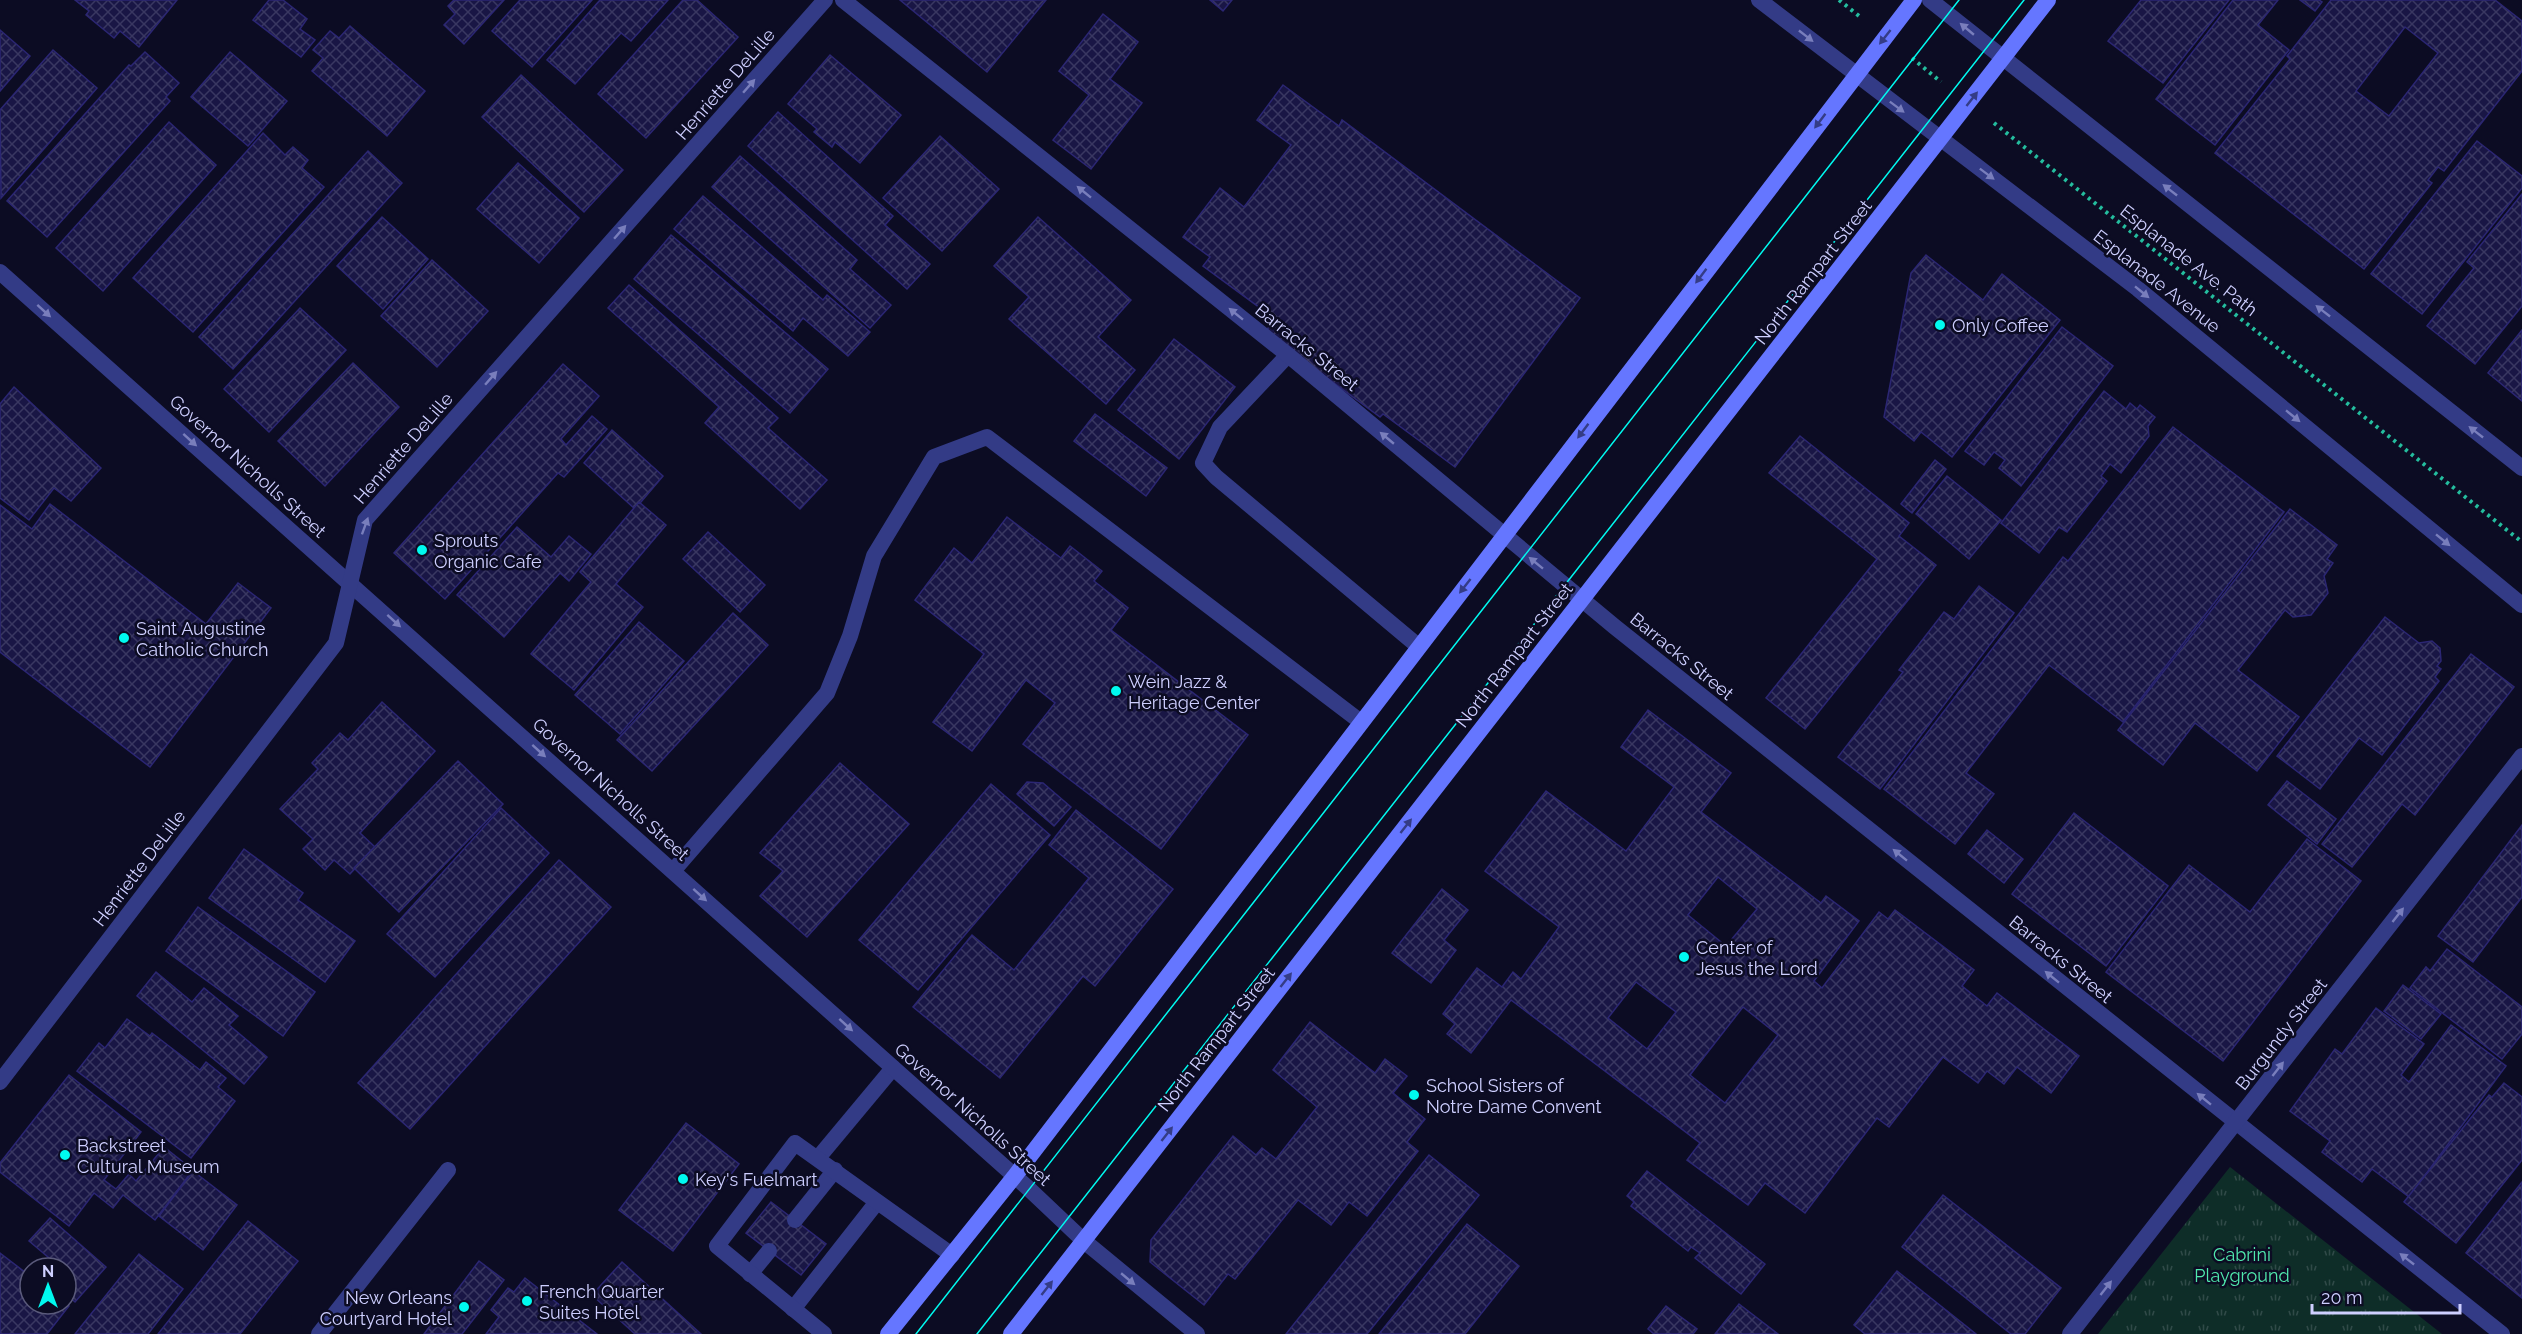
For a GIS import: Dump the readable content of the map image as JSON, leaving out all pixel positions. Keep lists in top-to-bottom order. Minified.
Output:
{"streets":{"main road":["North Rampart Street"],"street":["Henriette DeLille","Esplanade Avenue","Barracks Street","Governor Nicholls Street","Burgundy Street"],"path":["Esplanade Ave. Path"]},"crossings":[["Henriette DeLille","Governor Nicholls Street"],["Esplanade Ave. Path","North Rampart Street"],["North Rampart Street","Esplanade Avenue"],["North Rampart Street","Barracks Street"],["North Rampart Street","Governor Nicholls Street"],["Barracks Street","Burgundy Street"]],"one_way":["Henriette DeLille","Barracks Street","Governor Nicholls Street","Burgundy Street"],"parks":["Cabrini Playground"],"places":["Only Coffee","Sprouts Organic Cafe","Saint Augustine Catholic Church","Wein Jazz & Heritage Center","Center of Jesus the Lord","School Sisters of Notre Dame Convent","Backstreet Cultural Museum","Key's Fuelmart","French Quarter Suites Hotel","New Orleans Courtyard Hotel"],"scale_bar":"20 m","north":"top"}
